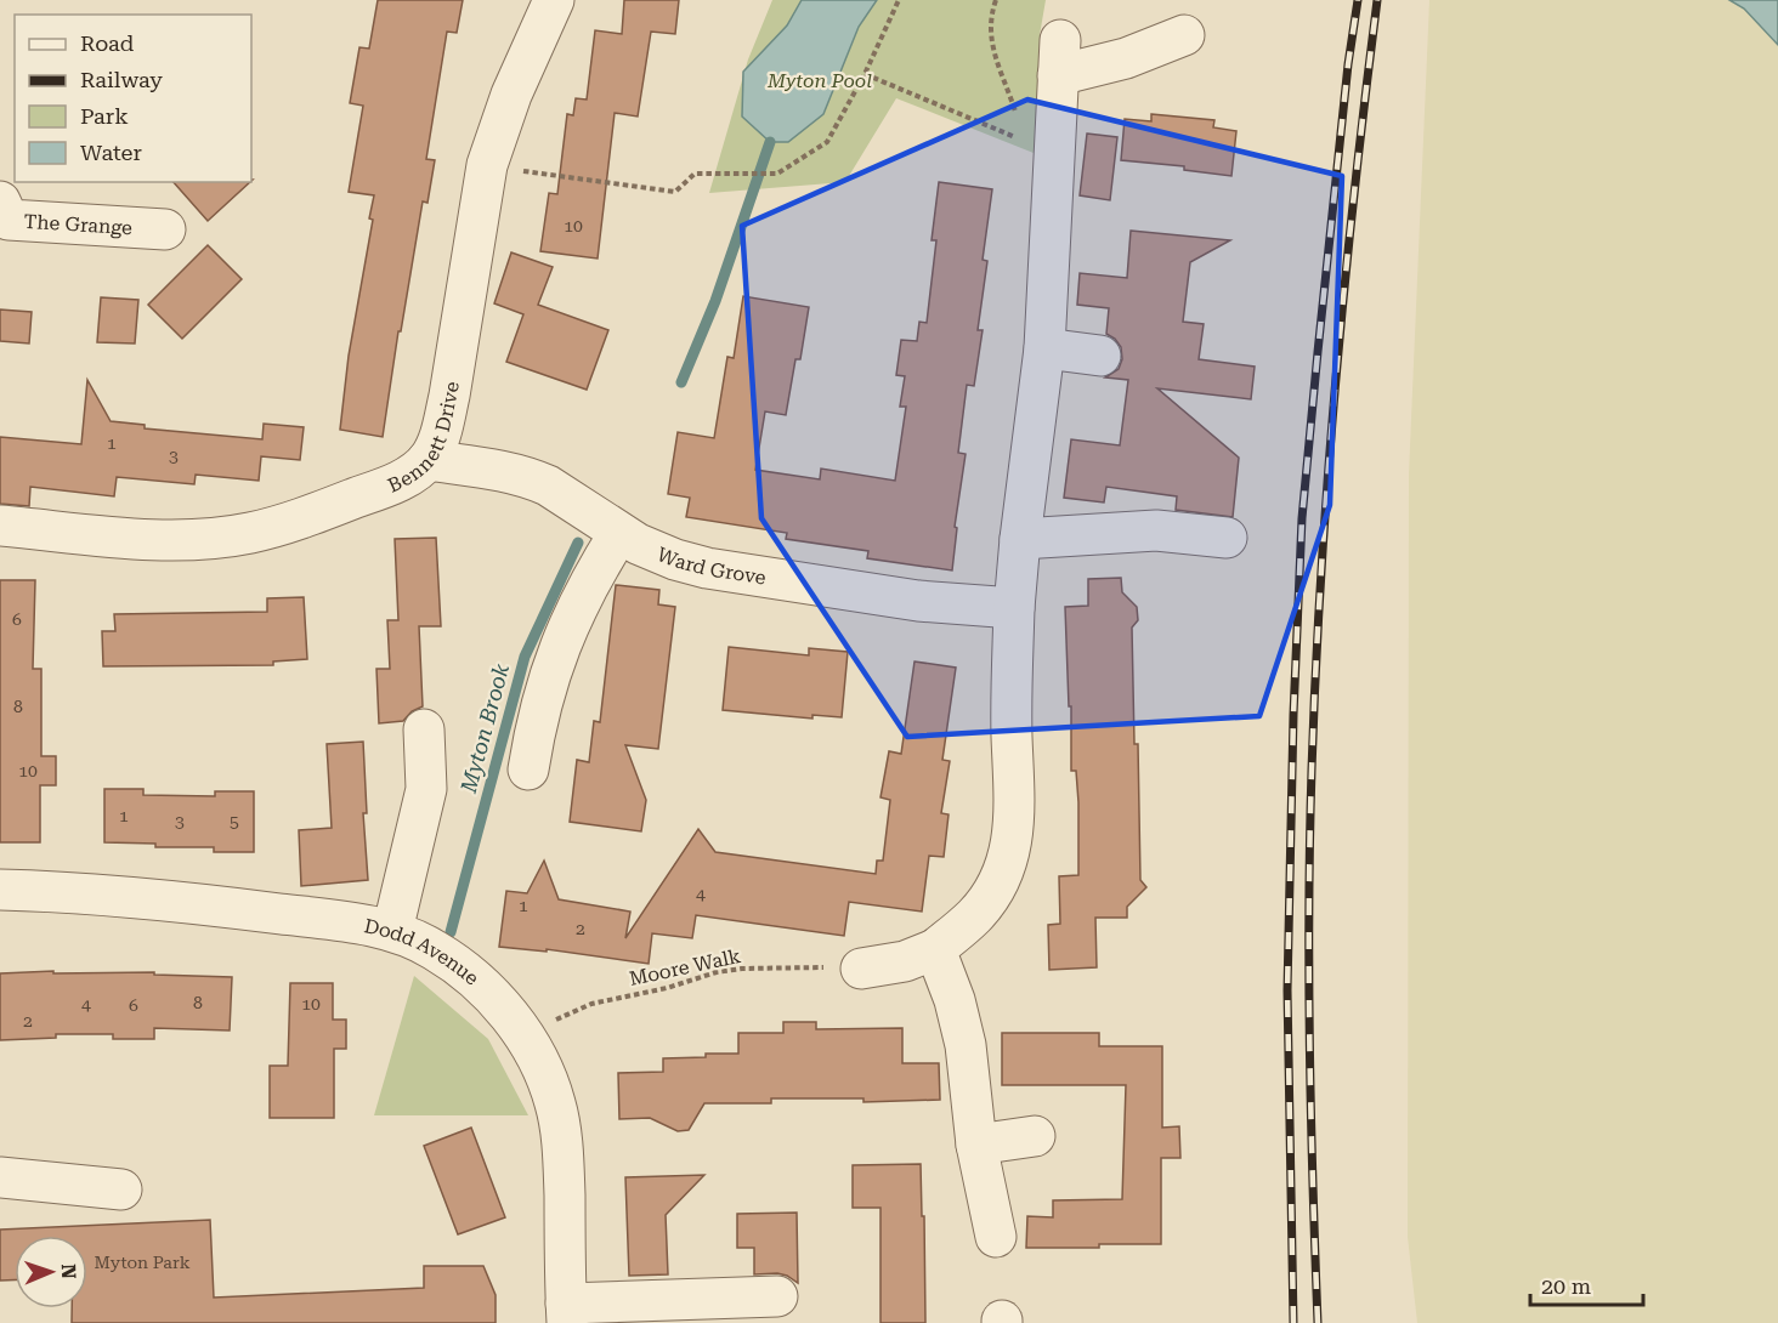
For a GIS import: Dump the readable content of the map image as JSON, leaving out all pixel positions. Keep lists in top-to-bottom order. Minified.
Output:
{"streets":{"street":["The Grange","Bennett Drive","Ward Grove","Dodd Avenue"],"path":["Moore Walk"]},"crossings":[["Bennett Drive","Ward Grove"],["Dodd Avenue","Moore Walk"]],"water":["Myton Brook"],"parks":["Myton Pool"],"house_numbers":["10","1","3","6","8","10","1","3","5","4","1","2","8","4","10","6","2","Myton Park"],"legend":["Road","Railway","Park","Water"],"scale_bar":"20 m","north":"right"}
